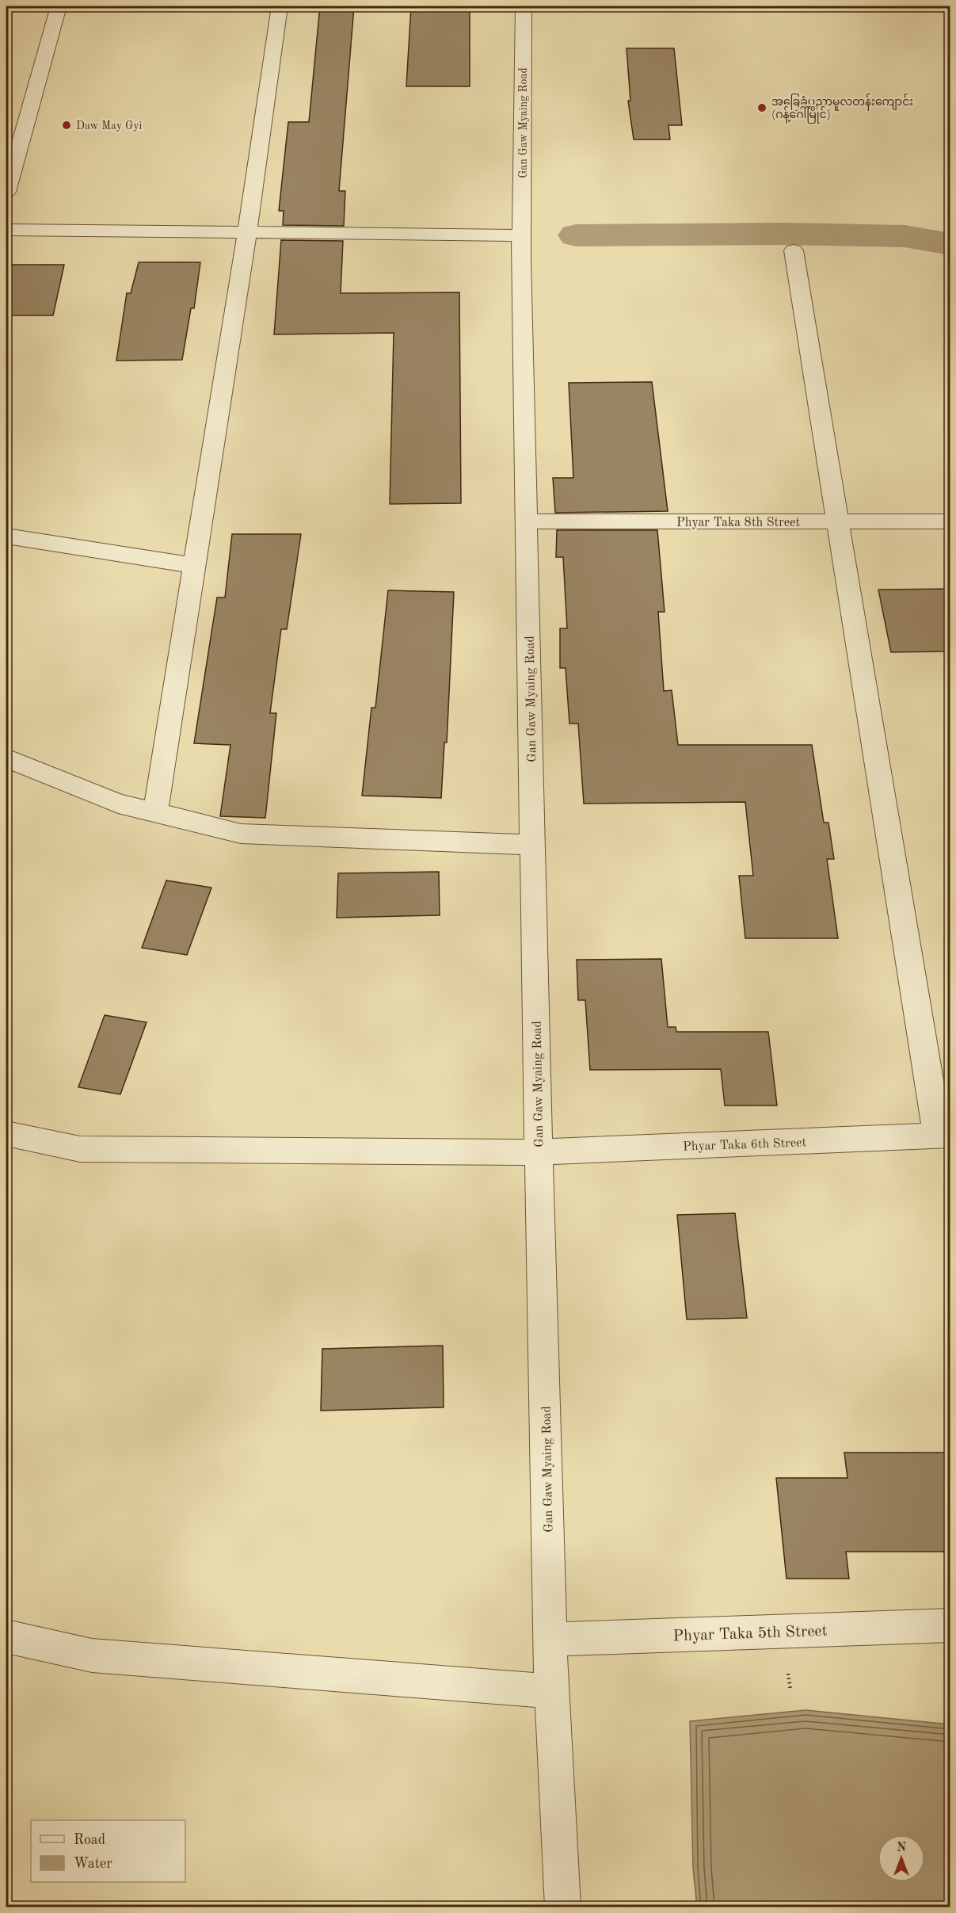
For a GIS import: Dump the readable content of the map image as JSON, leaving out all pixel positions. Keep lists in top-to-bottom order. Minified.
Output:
{"streets":{"street":["Gan Gaw Myaing Road","Phyar Taka 8th Street","Phyar Taka 6th Street","Phyar Taka 5th Street"]},"crossings":[["Gan Gaw Myaing Road","Phyar Taka 8th Street"],["Gan Gaw Myaing Road","Phyar Taka 6th Street"],["Gan Gaw Myaing Road","Phyar Taka 5th Street"]],"places":["အခြေခံပညာမူလတန်းကျောင်း (ဂန့်ဂေါ်မြိုင်)","Daw May Gyi"],"legend":["Road","Water"],"north":"top"}
